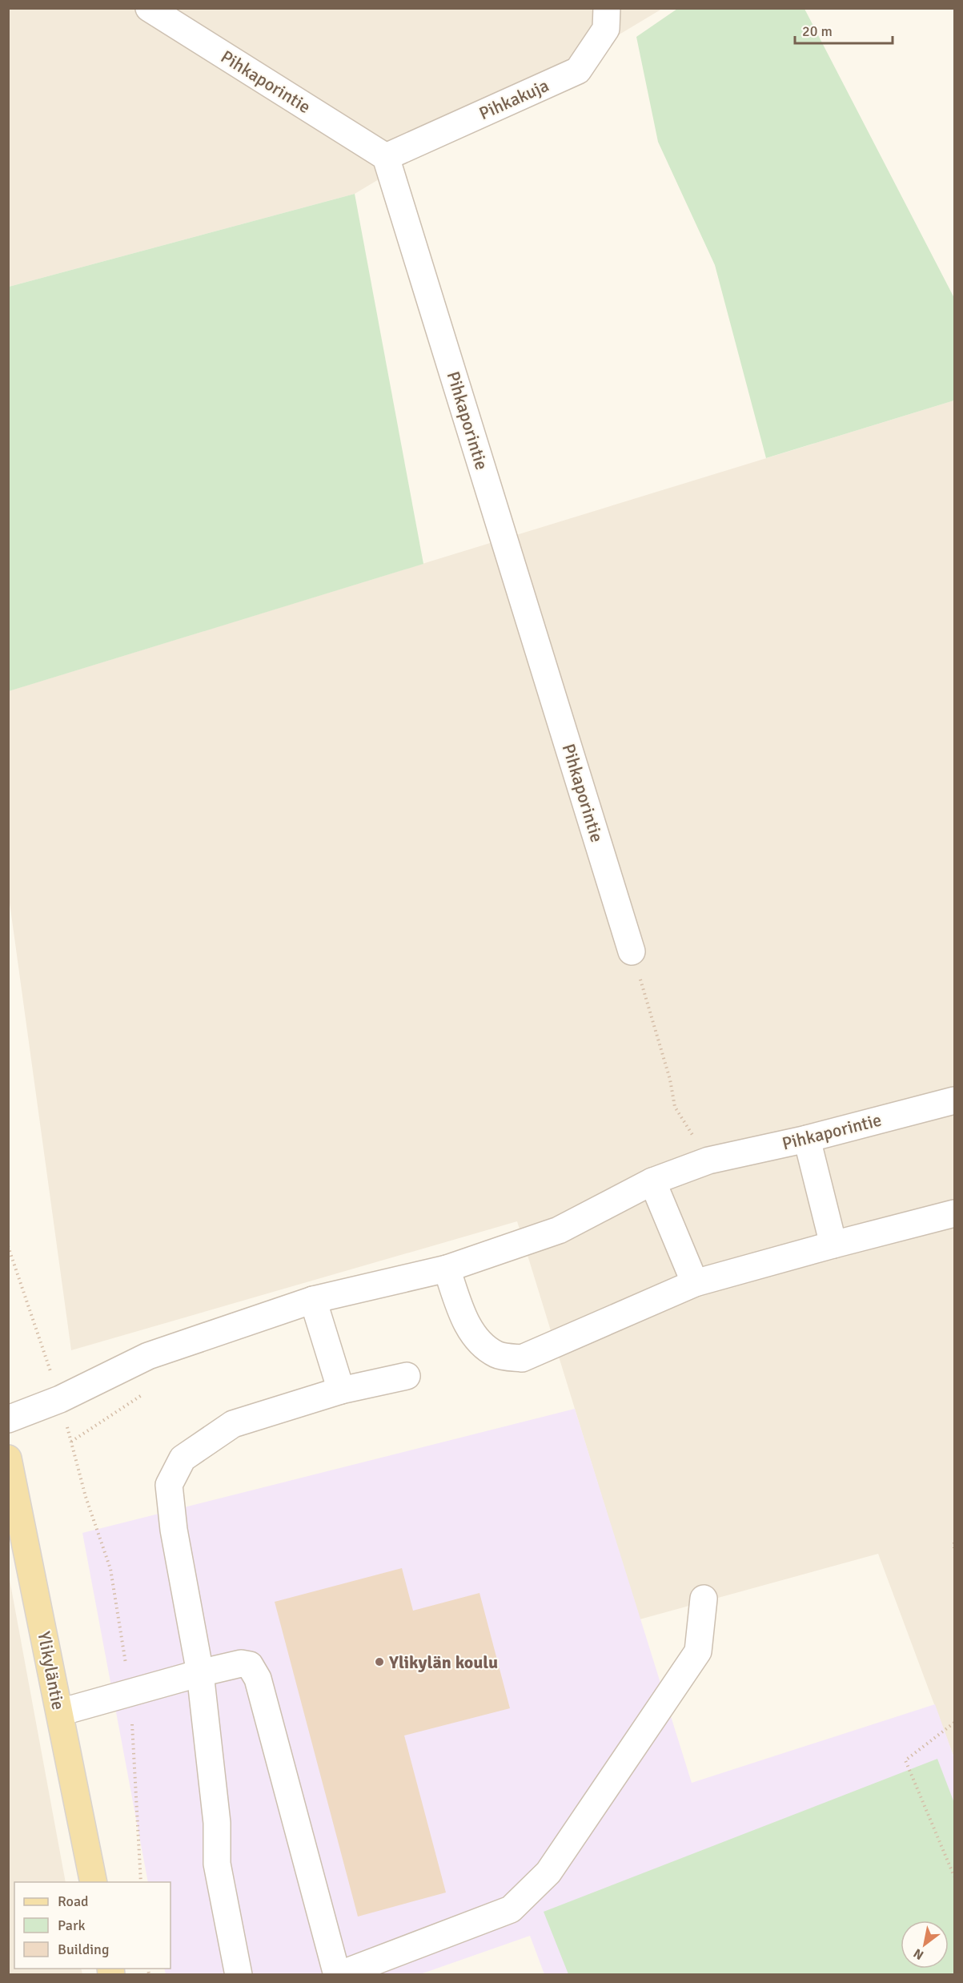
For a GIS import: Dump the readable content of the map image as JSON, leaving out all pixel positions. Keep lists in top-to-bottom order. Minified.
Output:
{"streets":{"main road":["Ylikyläntie"],"street":["Pihkaporintie","Pihkakuja"]},"crossings":[["Pihkaporintie","Pihkakuja"]],"places":["Ylikylän koulu"],"legend":["Road","Park","Building"],"scale_bar":"20 m","north":"bottom left"}
